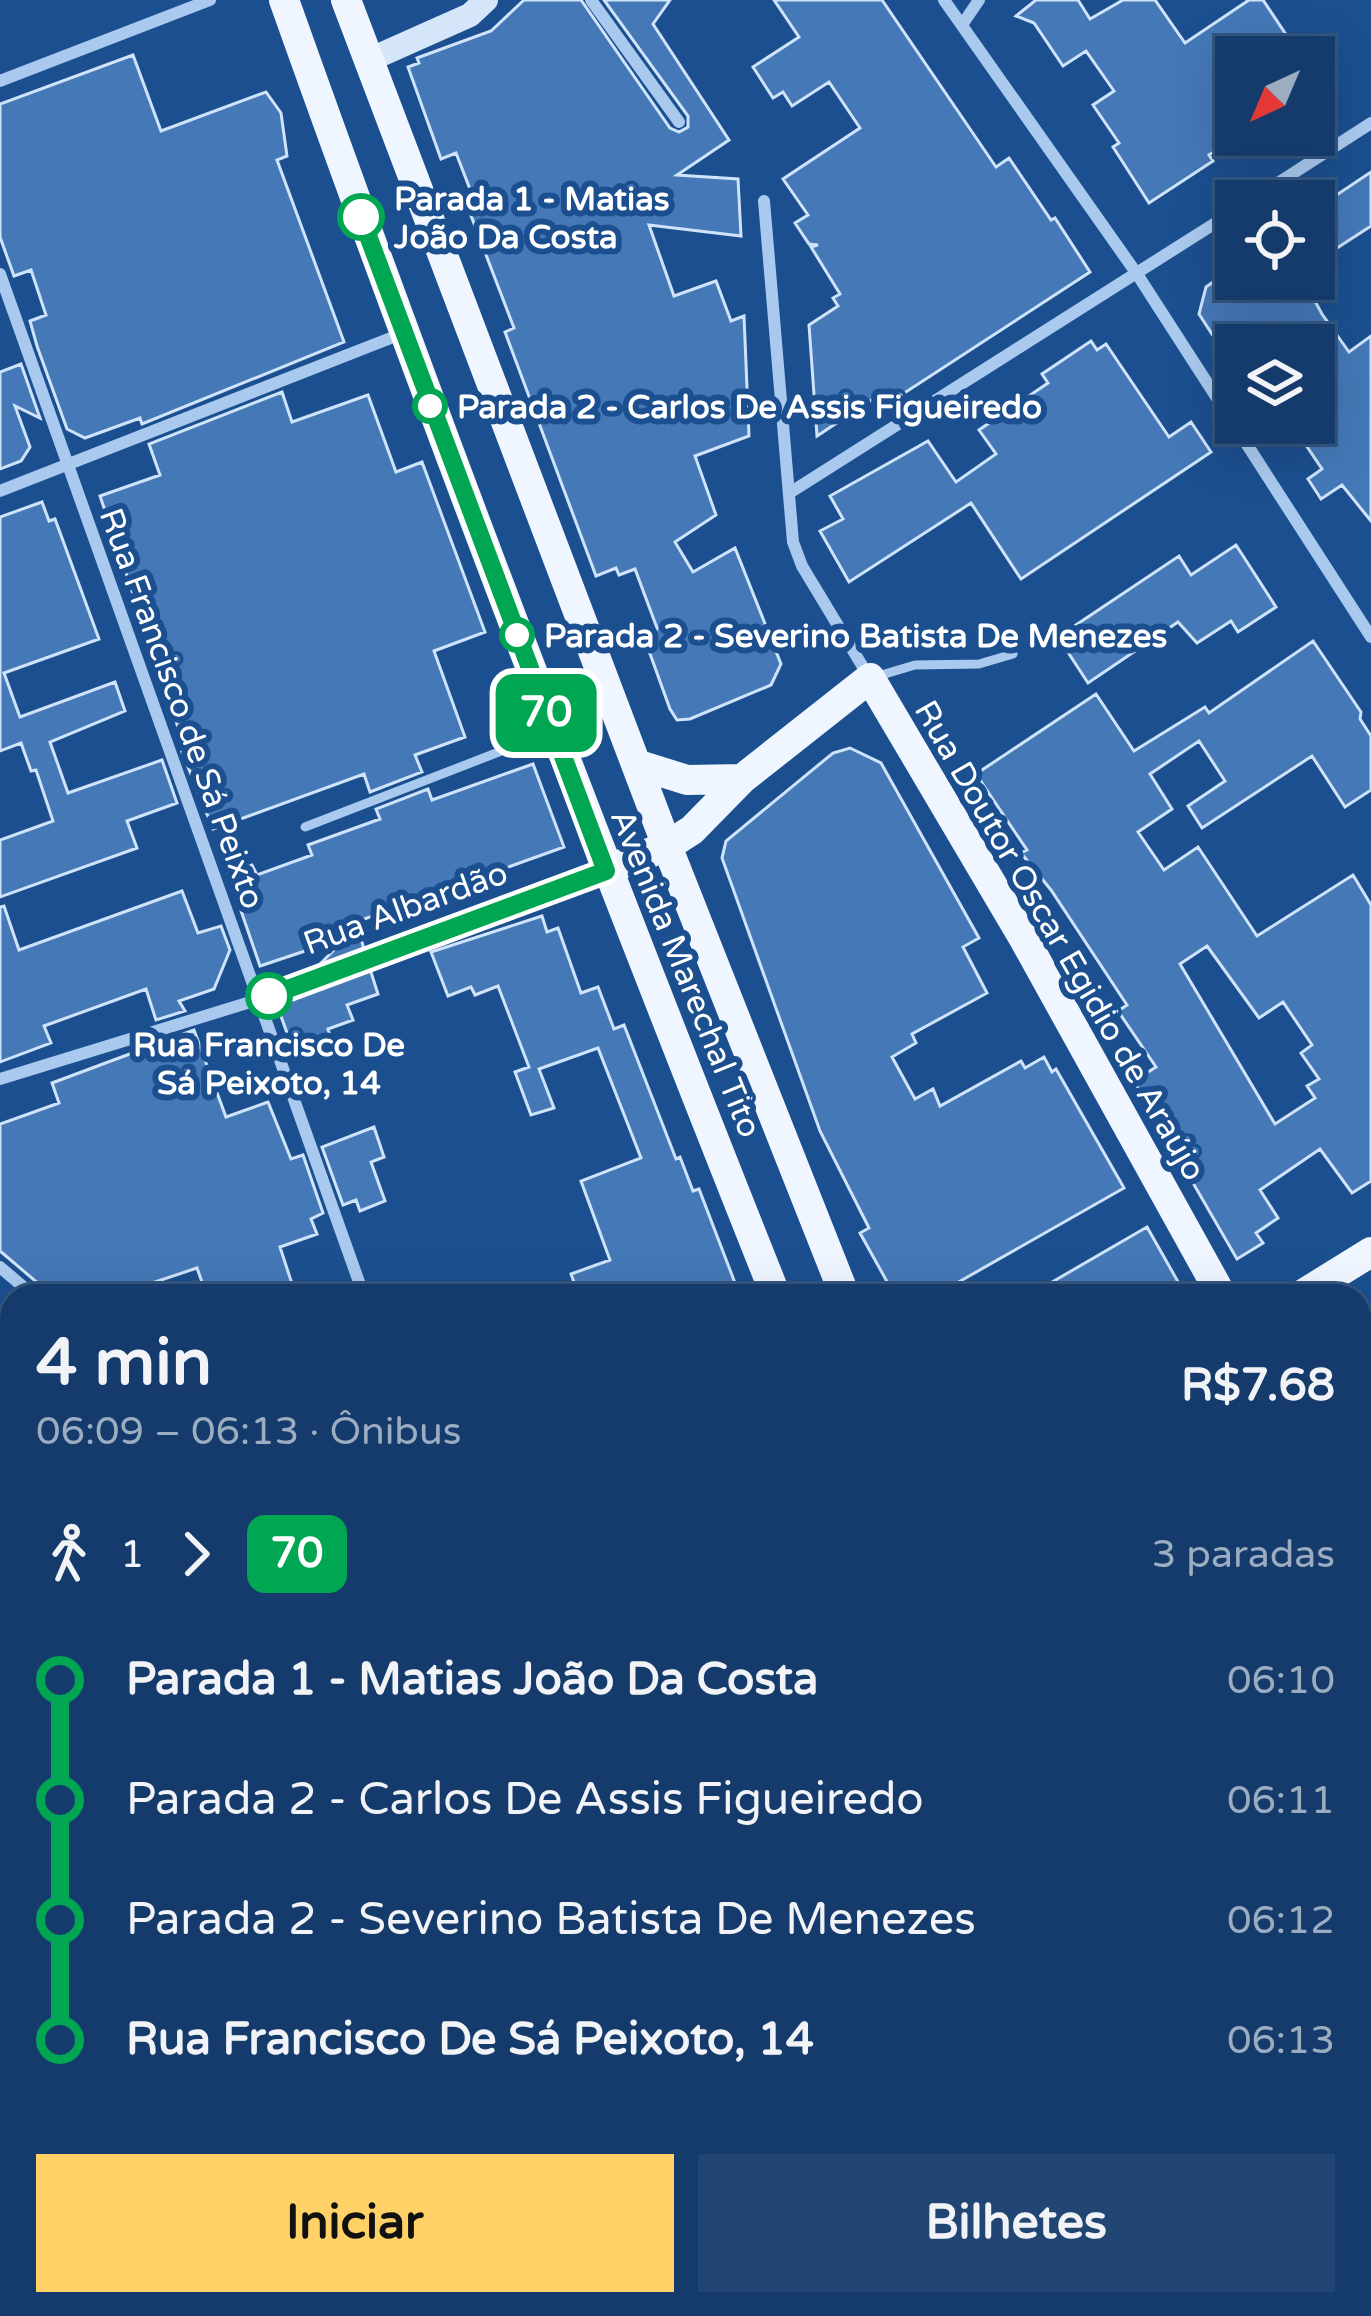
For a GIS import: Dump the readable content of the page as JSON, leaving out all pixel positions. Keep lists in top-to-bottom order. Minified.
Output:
{"streets":{"main road":["Rua Albardão","Rua Doutor Oscar Egidio de Araújo","Avenida Marechal Tito"],"street":["Rua Francisco de Sá Peixto"]},"crossings":[["Rua Francisco de Sá Peixto","Rua Albardão"],["Rua Albardão","Rua Doutor Oscar Egidio de Araújo"],["Rua Albardão","Avenida Marechal Tito"]],"places":["Parada 1 - Matias João Da Costa","Parada 2 - Carlos De Assis Figueiredo","Parada 2 - Severino Batista De Menezes","Rua Francisco De Sá Peixoto, 14"],"lines":["bus line 70"],"north":"bottom left","page":{"on_map":"70","heading":["4 min","06:09 – 06:13 · Ônibus","R$7.68"],"legs":["1","70","3 paradas"],"list":[{"name":"Parada 1 - Matias João Da Costa","value":"06:10"},{"name":"Parada 2 - Carlos De Assis Figueiredo","value":"06:11"},{"name":"Parada 2 - Severino Batista De Menezes","value":"06:12"},{"name":"Rua Francisco De Sá Peixoto, 14","value":"06:13"}],"buttons":["Iniciar","Bilhetes"]}}
